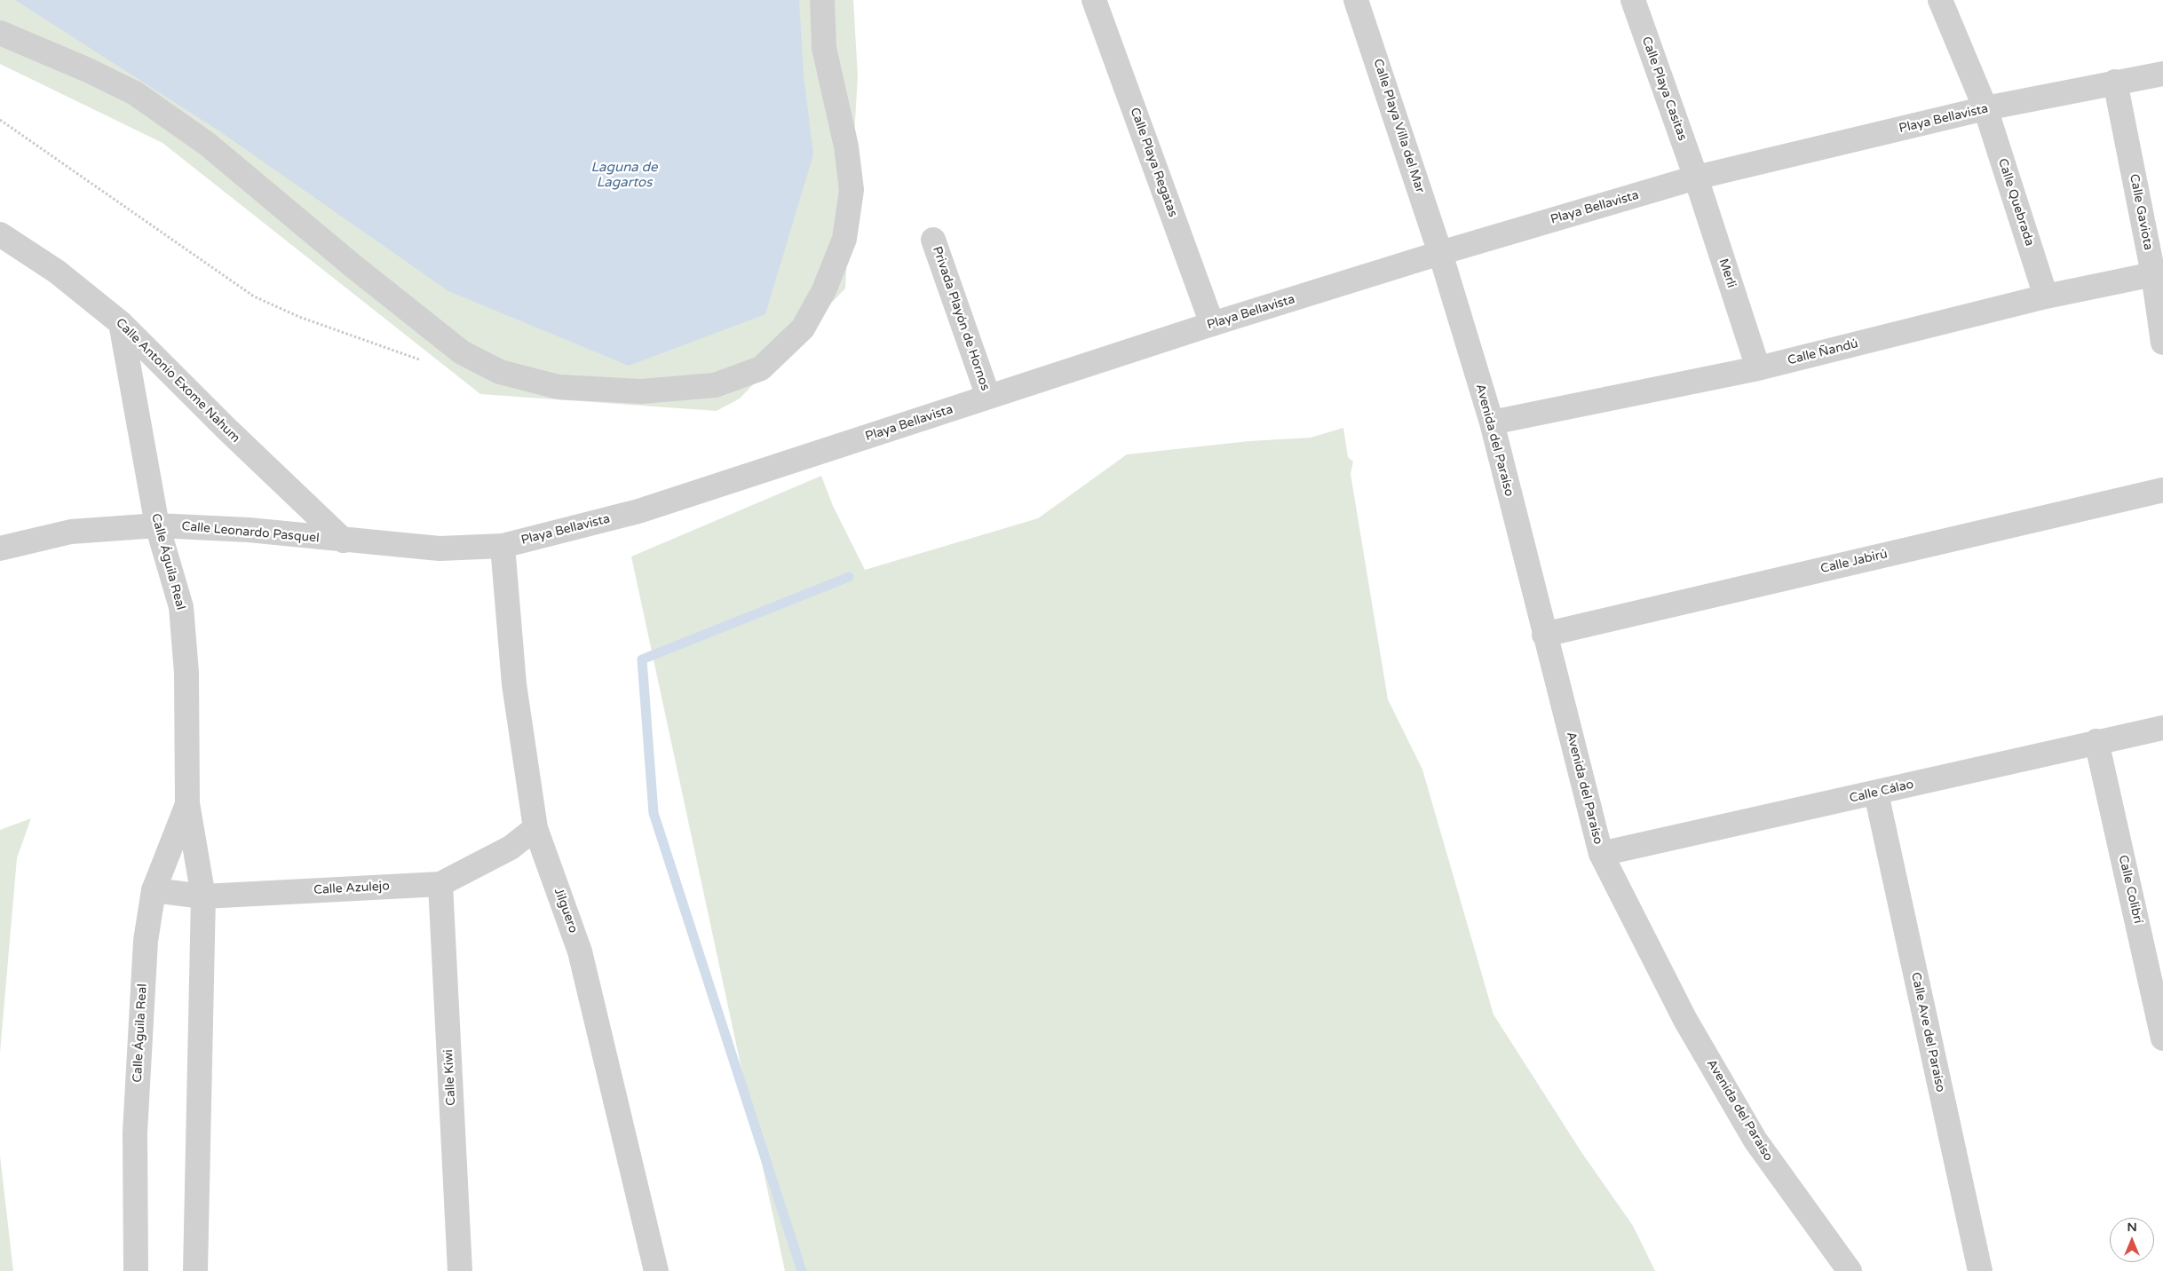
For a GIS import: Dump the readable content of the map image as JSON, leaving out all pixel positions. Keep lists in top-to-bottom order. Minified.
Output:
{"streets":{"street":["Calle Playa Casitas","Playa Bellavista","Calle Playa Villa del Mar","Calle Playa Regatas","Calle Quebrada","Calle Gaviota","Merli","Privada Playón de Hornos","Calle Ñandú","Calle Antonio Exome Nahum","Avenida del Paraíso","Calle Leonardo Pasquel","Calle Águila Real","Calle Jabirú","Calle Cálao","Calle Azulejo","Calle Colibrí","Jilguero","Calle Ave del Paraíso","Calle Kiwi"]},"crossings":[["Calle Playa Casitas","Playa Bellavista"],["Calle Playa Casitas","Merli"],["Playa Bellavista","Calle Playa Villa del Mar"],["Playa Bellavista","Calle Playa Regatas"],["Playa Bellavista","Calle Quebrada"],["Playa Bellavista","Calle Gaviota"],["Playa Bellavista","Merli"],["Playa Bellavista","Privada Playón de Hornos"],["Playa Bellavista","Calle Antonio Exome Nahum"],["Playa Bellavista","Avenida del Paraíso"],["Playa Bellavista","Calle Leonardo Pasquel"],["Playa Bellavista","Jilguero"],["Calle Playa Villa del Mar","Avenida del Paraíso"],["Calle Quebrada","Calle Ñandú"],["Calle Gaviota","Calle Ñandú"],["Merli","Calle Ñandú"],["Calle Ñandú","Avenida del Paraíso"],["Calle Antonio Exome Nahum","Calle Leonardo Pasquel"],["Calle Antonio Exome Nahum","Calle Águila Real"],["Avenida del Paraíso","Calle Jabirú"],["Avenida del Paraíso","Calle Cálao"],["Calle Leonardo Pasquel","Calle Águila Real"],["Calle Águila Real","Calle Azulejo"],["Calle Cálao","Calle Colibrí"],["Calle Cálao","Calle Ave del Paraíso"],["Calle Azulejo","Jilguero"],["Calle Azulejo","Calle Kiwi"]],"water":["Laguna de Lagartos"],"north":"top"}
